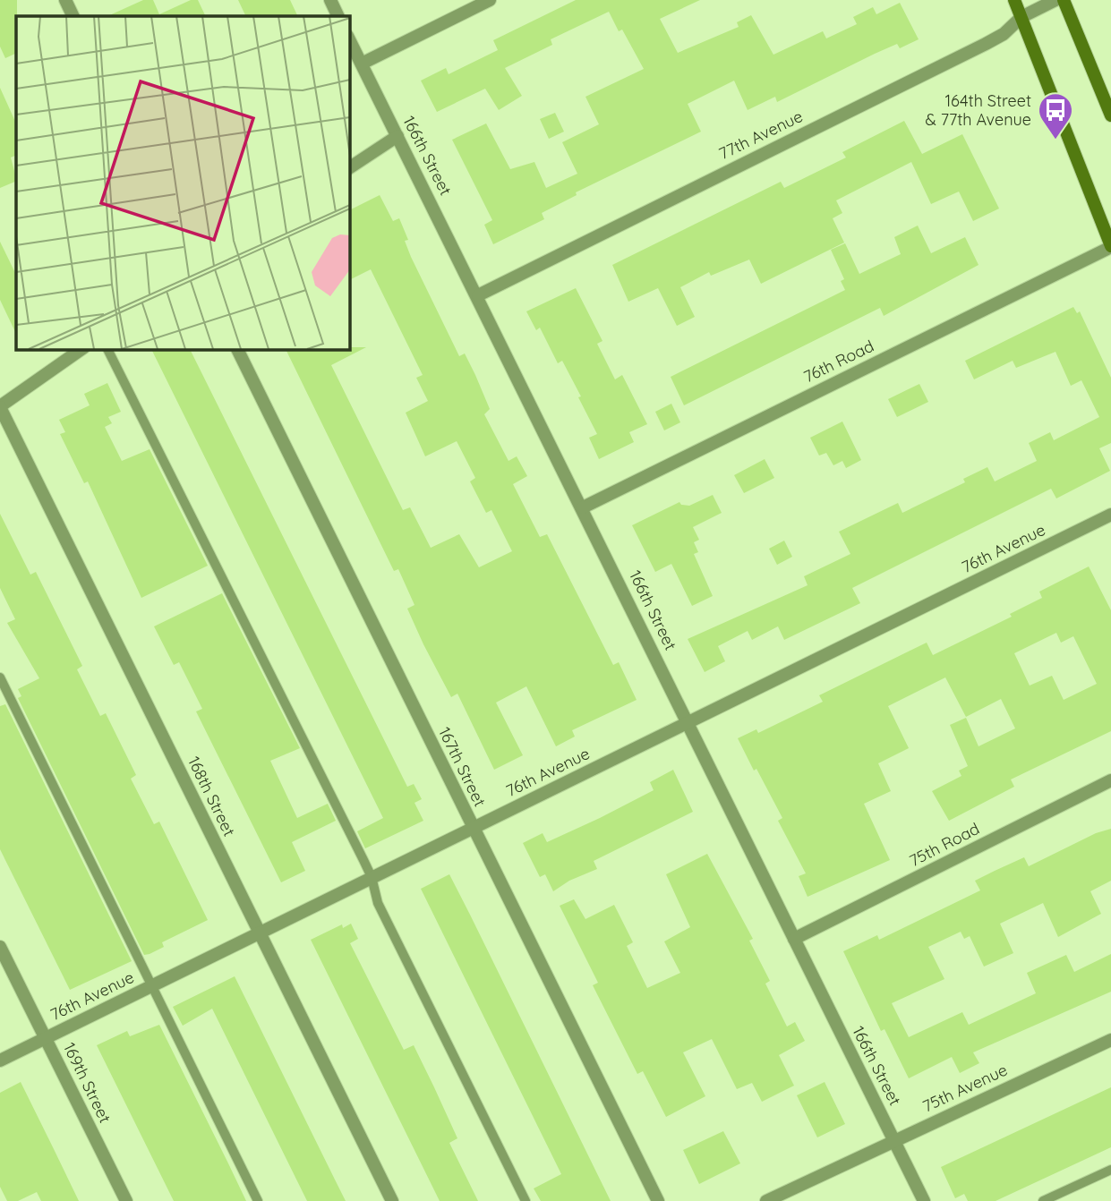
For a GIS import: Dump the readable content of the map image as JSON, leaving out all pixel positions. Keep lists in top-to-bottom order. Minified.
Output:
{"streets":{"street":["77th Avenue","166th Street","76th Road","76th Avenue","167th Street","168th Street","75th Road","169th Street","75th Avenue"]},"crossings":[["77th Avenue","166th Street"],["166th Street","76th Road"],["166th Street","76th Avenue"],["166th Street","75th Road"],["166th Street","75th Avenue"],["76th Avenue","167th Street"],["76th Avenue","168th Street"],["76th Avenue","169th Street"]],"places":{"bus stop":["164th Street & 77th Avenue"]}}
